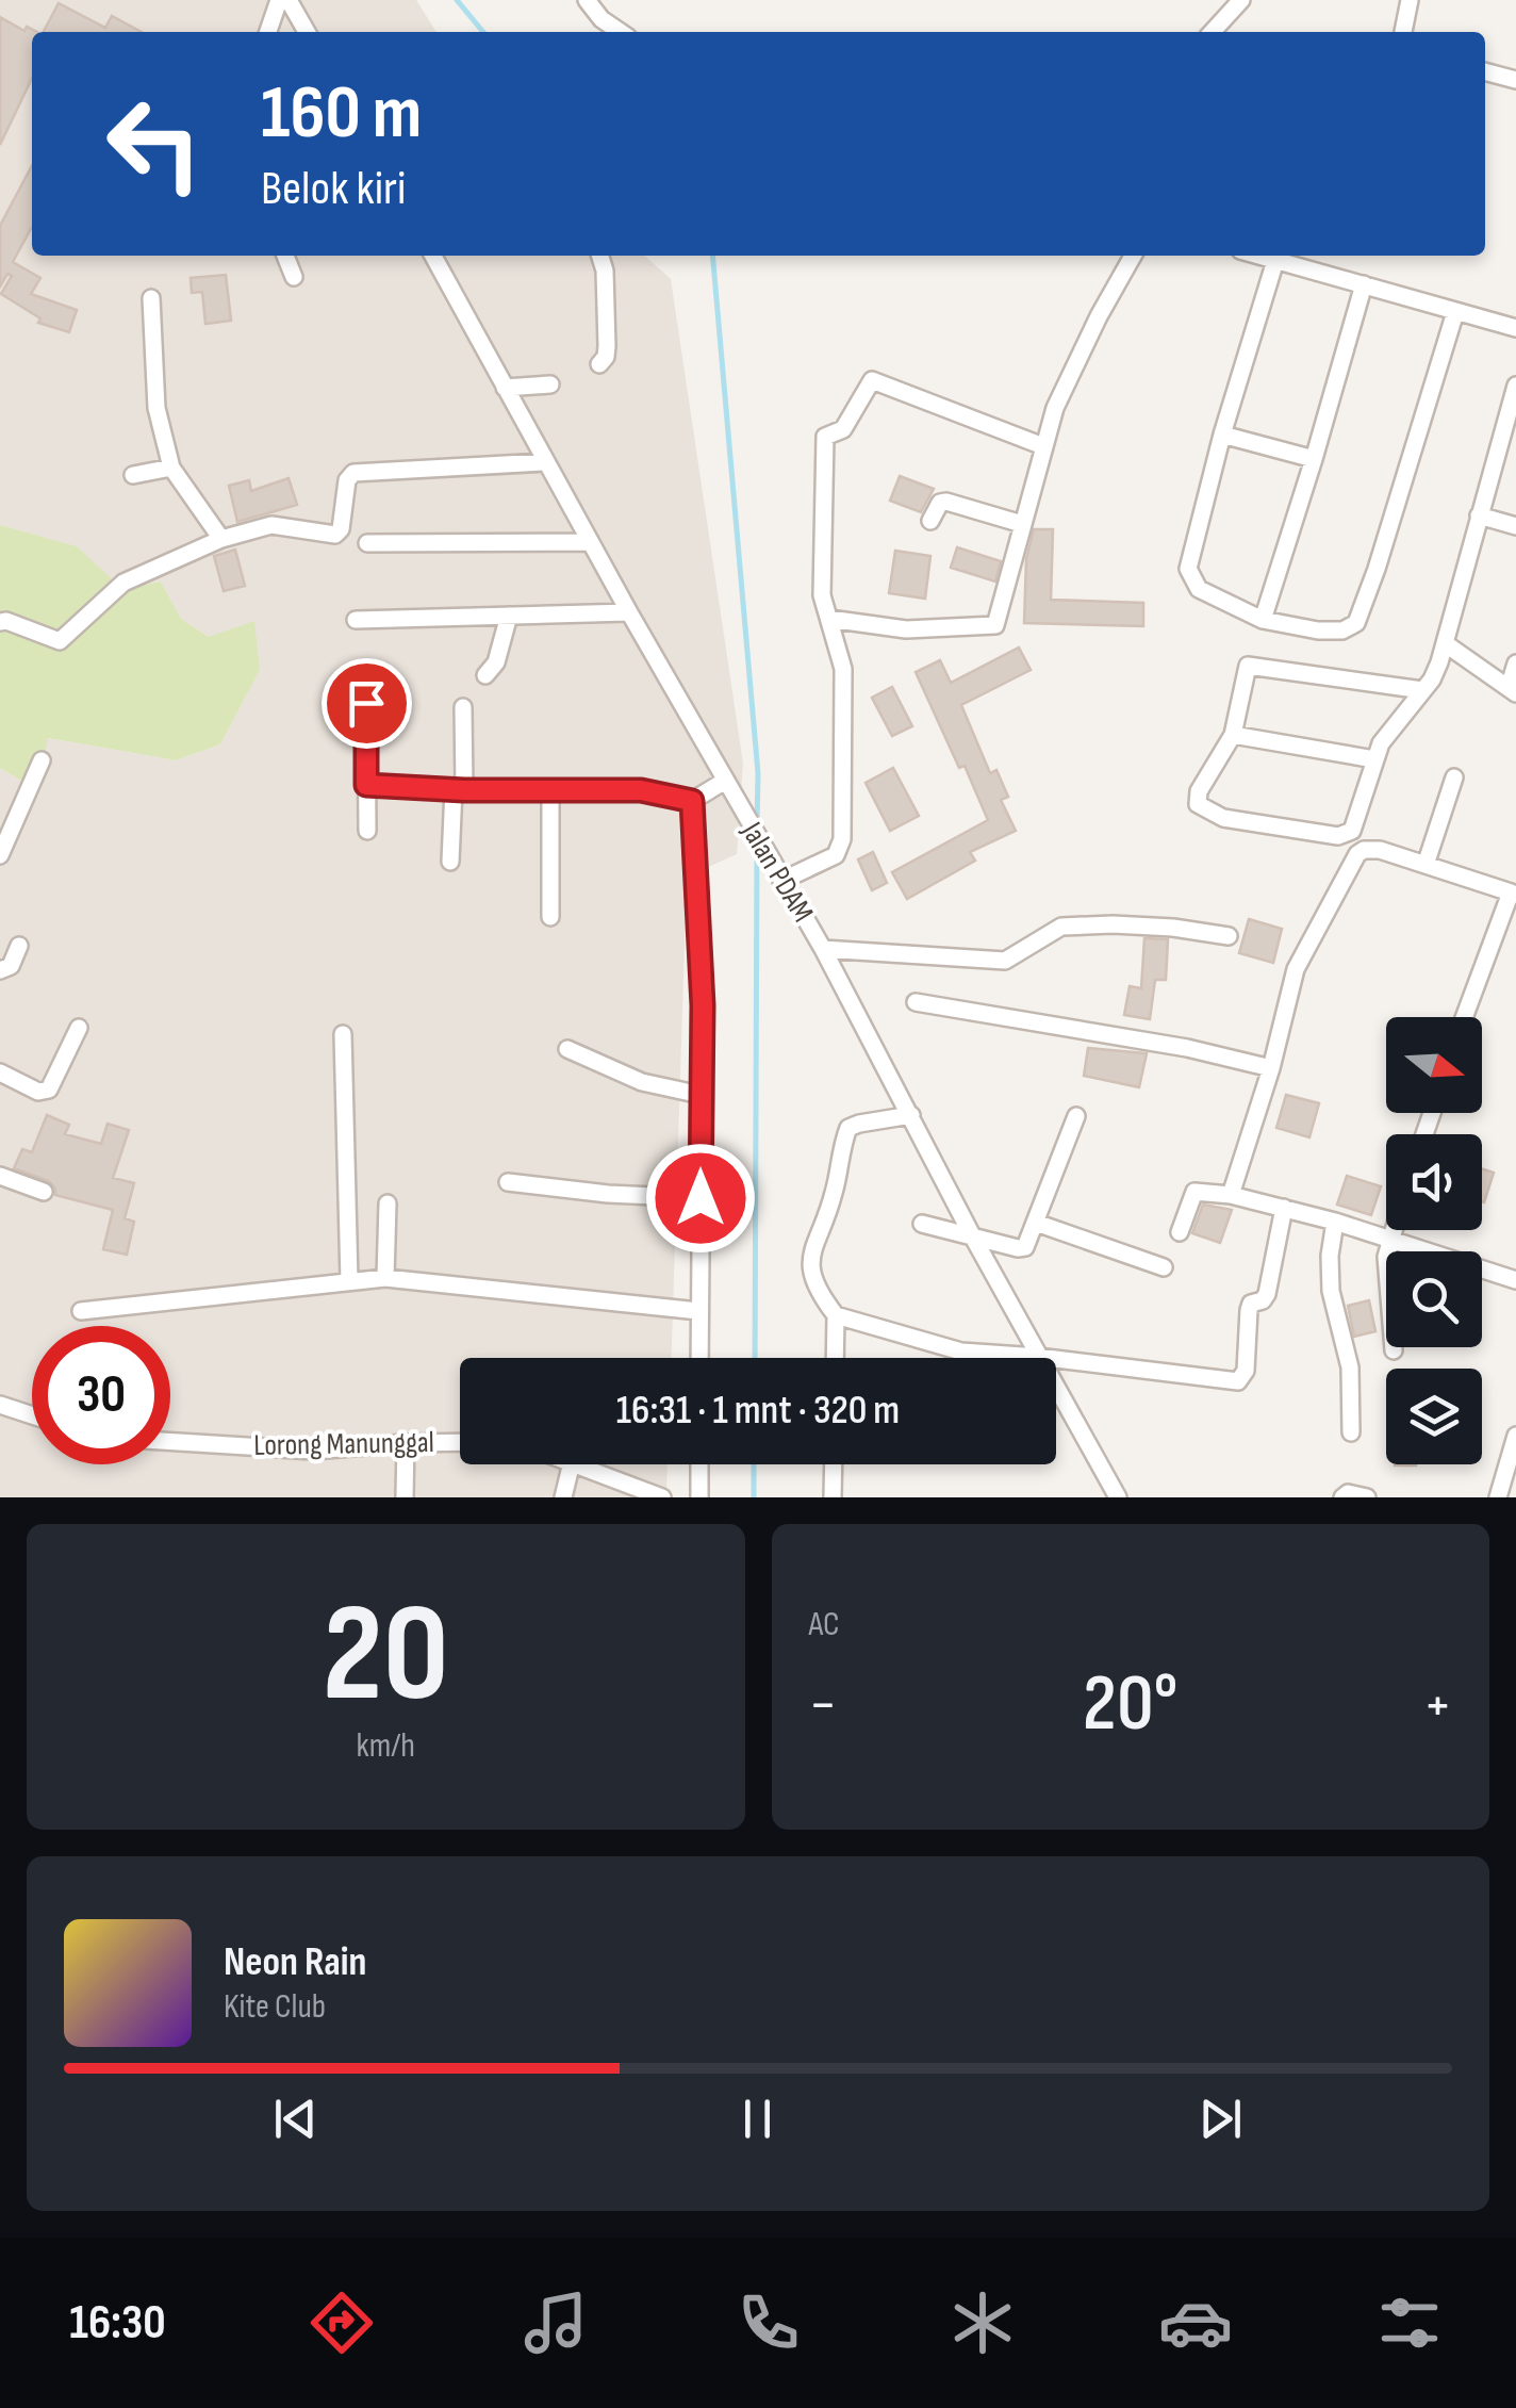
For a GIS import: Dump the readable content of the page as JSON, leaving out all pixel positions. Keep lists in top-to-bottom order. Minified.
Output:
{"streets":{"street":["Jalan PDAM","Lorong Manunggal"]},"north":"right","page":{"turn":["160 m","Belok kiri"],"limit":"30","trip":"16:31 · 1 mnt · 320 m","tile":[["20","km/h"],"AC"],"heat":["−","20°","+"],"song":["Neon Rain","Kite Club"],"tabs":"16:30"}}
